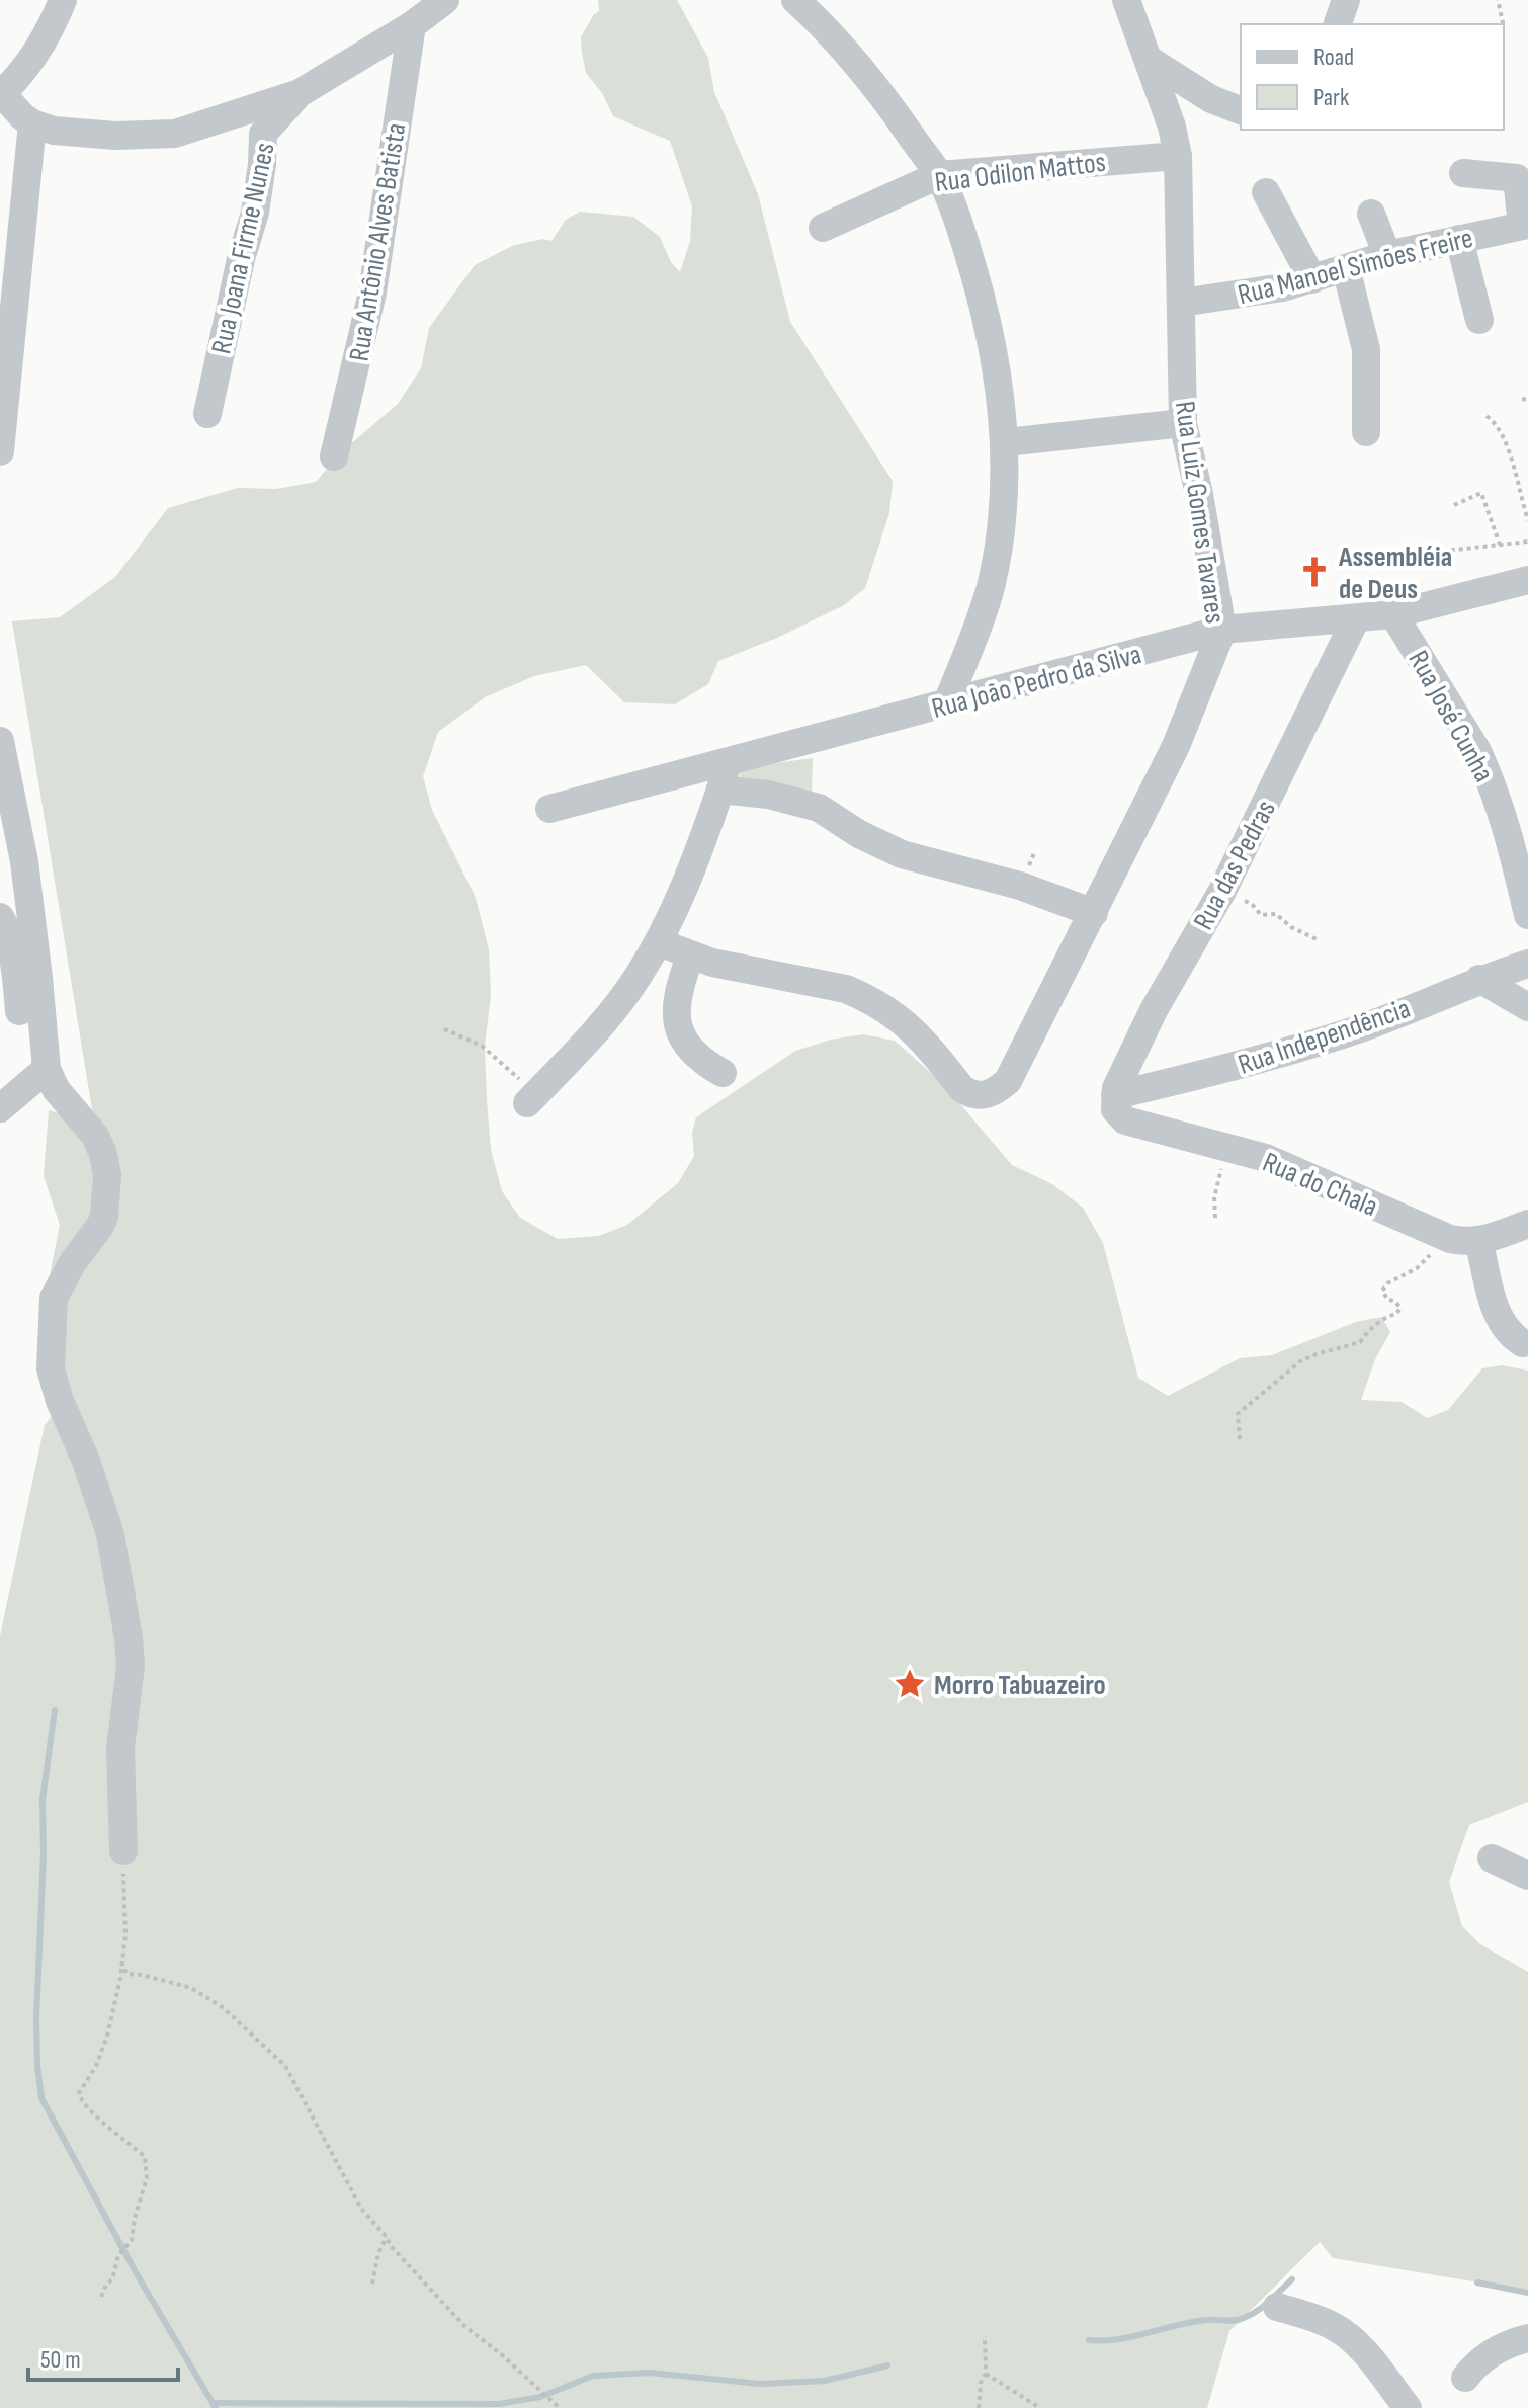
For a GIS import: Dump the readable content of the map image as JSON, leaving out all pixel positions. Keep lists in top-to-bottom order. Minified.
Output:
{"streets":{"street":["Rua Odilon Mattos","Rua Antônio Alves Batista","Rua Joana Firme Nunes","Rua Manoel Simões Freire","Rua Luiz Gomes Tavares","Rua João Pedro da Silva","Rua José Cunha","Rua das Pedras","Rua Independência","Rua do Chala"]},"crossings":[["Rua Odilon Mattos","Rua Luiz Gomes Tavares"],["Rua Manoel Simões Freire","Rua Luiz Gomes Tavares"],["Rua Luiz Gomes Tavares","Rua João Pedro da Silva"],["Rua João Pedro da Silva","Rua José Cunha"],["Rua João Pedro da Silva","Rua das Pedras"],["Rua das Pedras","Rua Independência"],["Rua das Pedras","Rua do Chala"],["Rua Independência","Rua do Chala"]],"places":{"church":["Assembléia de Deus"],"place":["Morro Tabuazeiro"]},"legend":["Road","Park"],"scale_bar":"50 m"}
